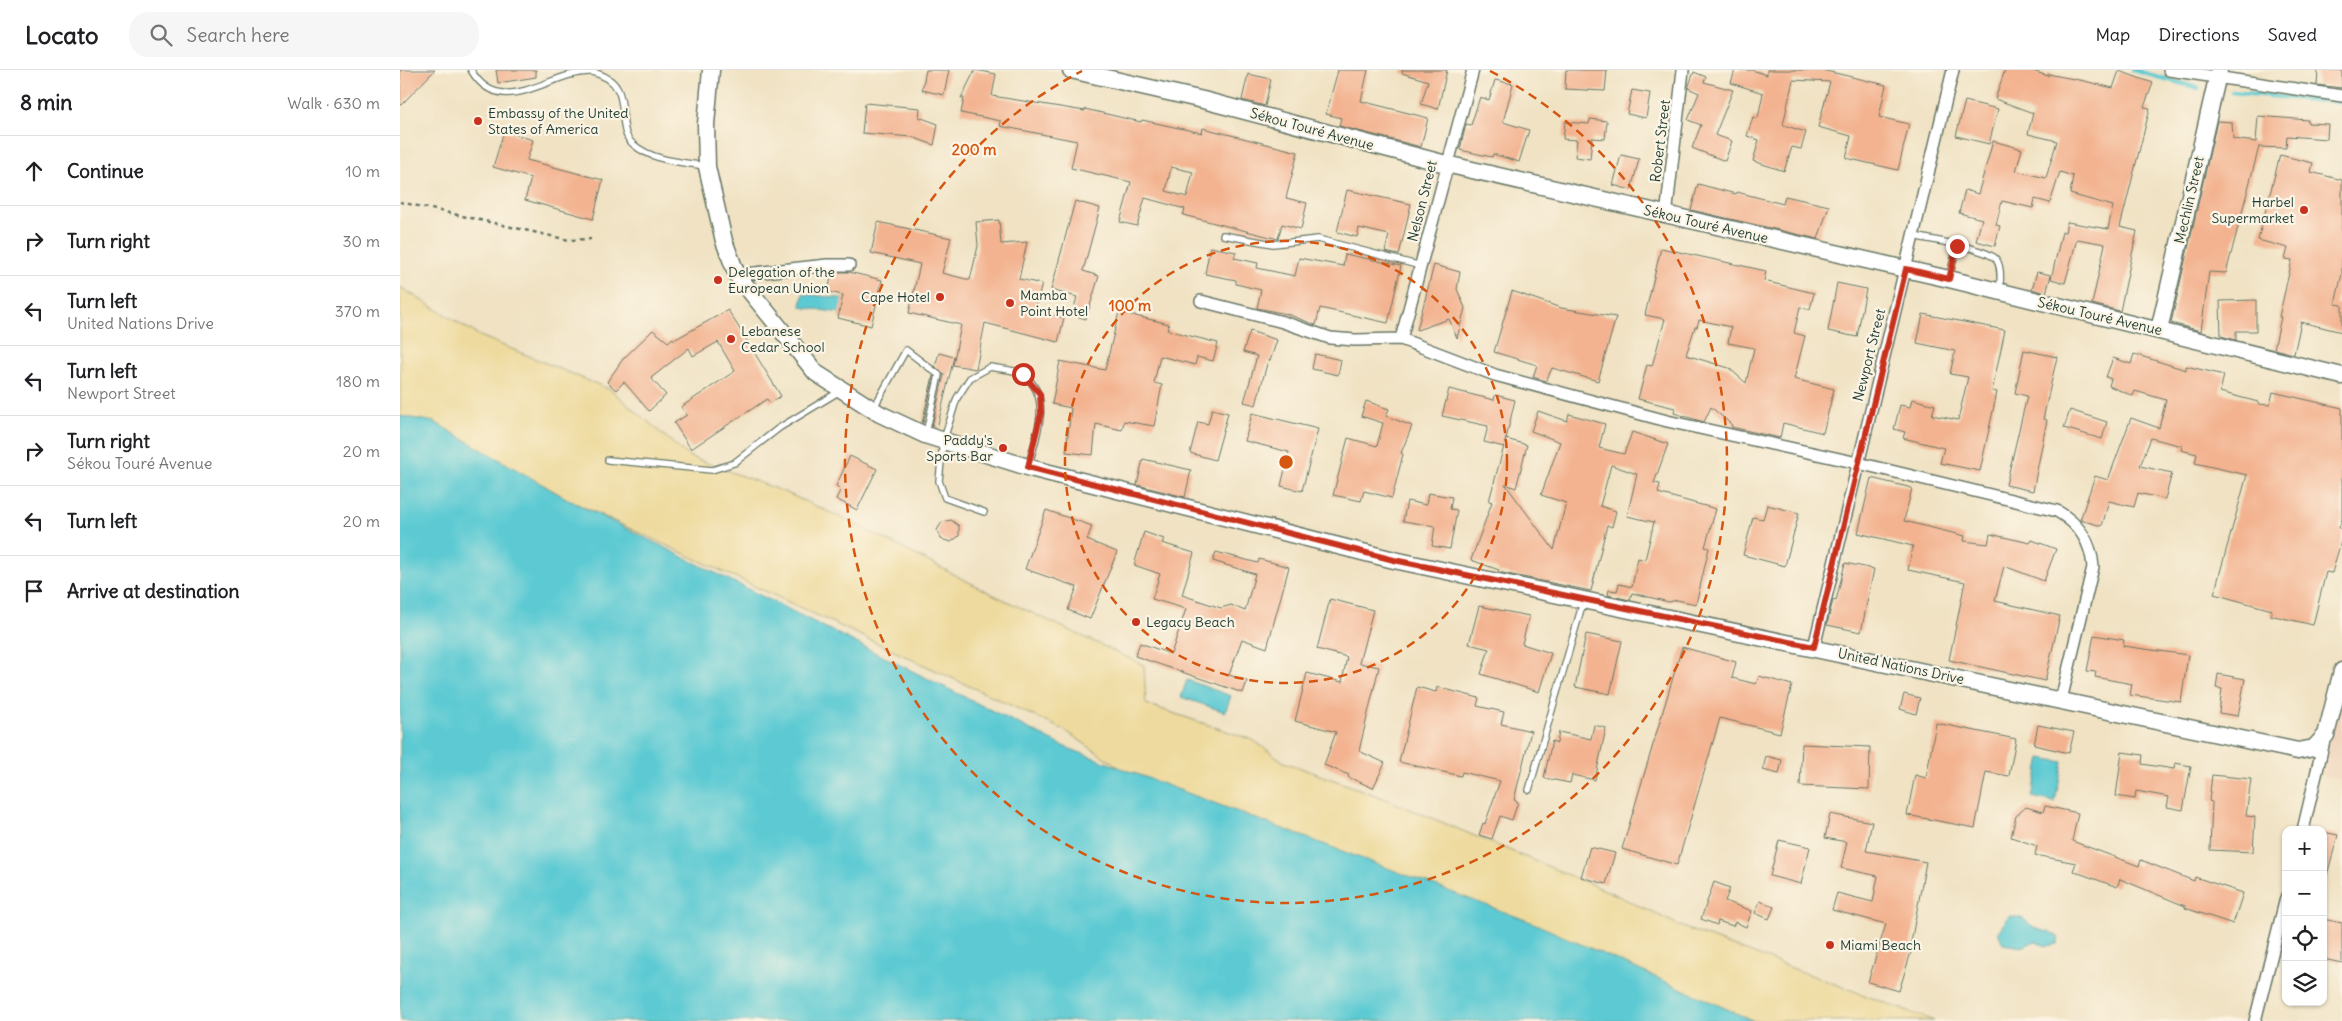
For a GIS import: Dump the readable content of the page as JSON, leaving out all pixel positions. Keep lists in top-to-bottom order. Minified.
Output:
{"streets":{"street":["Sékou Touré Avenue","Robert Street","Mechlin Street","Nelson Street","Newport Street","United Nations Drive"]},"crossings":[["Sékou Touré Avenue","Robert Street"],["Sékou Touré Avenue","Mechlin Street"],["Sékou Touré Avenue","Nelson Street"],["Sékou Touré Avenue","Newport Street"],["Newport Street","United Nations Drive"]],"places":["Embassy of the United States of America","Harbel Supermarket","Delegation of the European Union","Cape Hotel","Mamba Point Hotel","Lebanese Cedar School","Paddy's Sports Bar","Legacy Beach","Miami Beach"],"page":{"header":"Locato","search":"Search here","nav":["Map","Directions","Saved"],"heading":["8 min","Walk · 630 m"],"list":[["Continue","10 m"],["Turn right","30 m"],["Turn left","United Nations Drive","370 m"],["Turn left","Newport Street","180 m"],["Turn right","Sékou Touré Avenue","20 m"],["Turn left","20 m"],"Arrive at destination"],"map_buttons":["+","−"]},"rings":["200 m","100 m"]}
